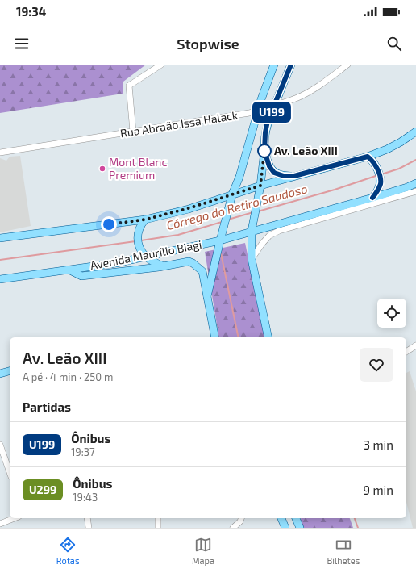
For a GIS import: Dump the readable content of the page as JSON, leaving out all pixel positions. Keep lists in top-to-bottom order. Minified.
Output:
{"streets":{"main road":["Avenida Maurílio Biagi"],"street":["Rua Abraão Issa Halack"]},"water":["Córrego do Retiro Saudoso"],"places":["Av. Leão XIII","Mont Blanc Premium"],"lines":["bus line U199"],"page":{"status":"19:34","header":"Stopwise","on_map":"U199","heading":[["Av. Leão XIII","A pé · 4 min · 250 m"],"Partidas"],"list":[{"mark":"U199","name":"Ônibus","note":"19:37","value":"3 min"},{"mark":"U299","name":"Ônibus","note":"19:43","value":"9 min"}],"tabs":["Rotas","Mapa","Bilhetes"]}}
